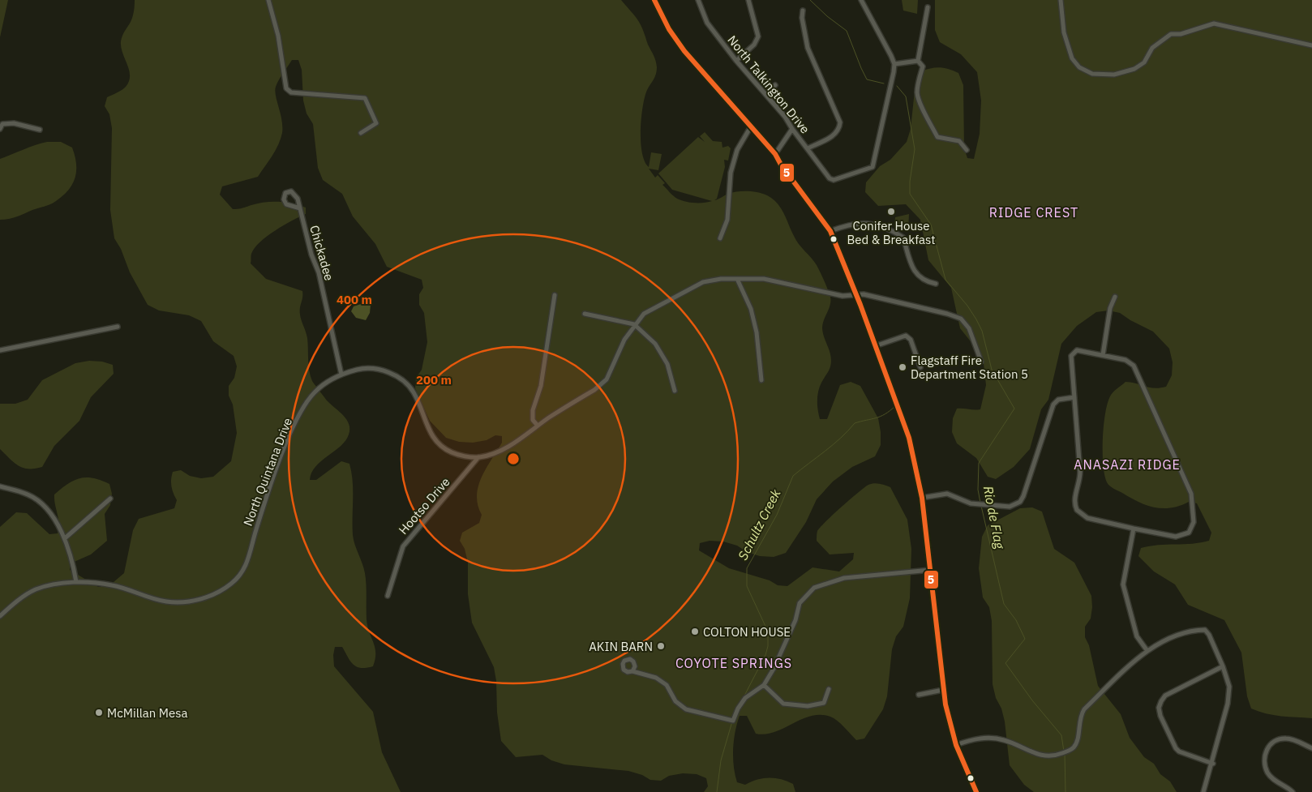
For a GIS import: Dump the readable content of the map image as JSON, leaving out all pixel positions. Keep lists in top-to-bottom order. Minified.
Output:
{"streets":{"street":["North Talkington Drive","Chickadee","North Quintana Drive","Hootso Drive"]},"crossings":[["Chickadee","North Quintana Drive"],["North Quintana Drive","Hootso Drive"]],"districts":["RIDGE CREST","ANASAZI RIDGE","COYOTE SPRINGS"],"water":["Rio de Flag","Schultz Creek"],"places":["Conifer House Bed & Breakfast","Flagstaff Fire Department Station 5","COLTON HOUSE","AKIN BARN","McMillan Mesa"],"lines":["transit line 5"],"rings":["400 m","200 m"]}
